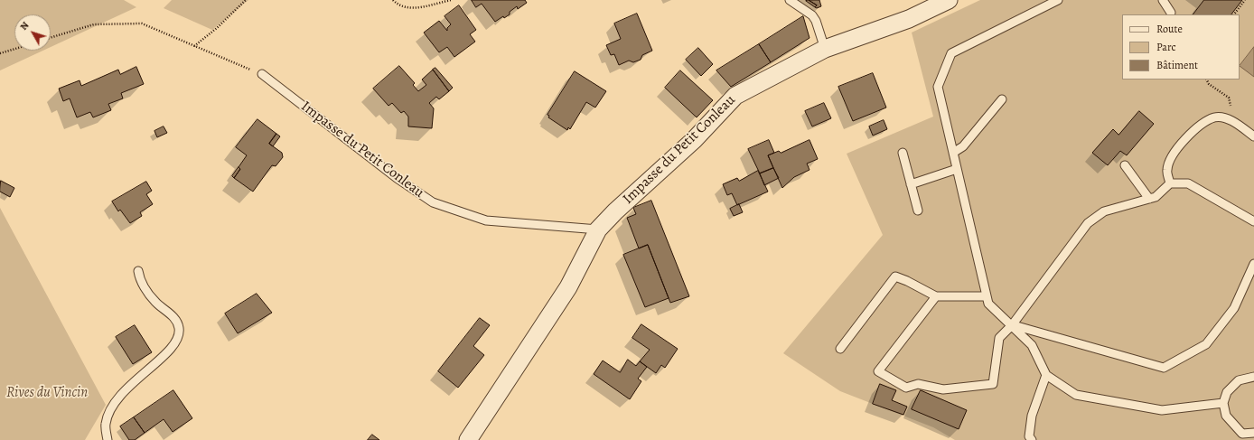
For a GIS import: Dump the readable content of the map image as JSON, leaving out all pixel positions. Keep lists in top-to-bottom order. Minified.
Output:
{"streets":{"street":["Impasse du Petit Conleau"]},"parks":["Rives du Vincin"],"legend":["Route","Parc","Bâtiment"],"north":"top left"}
